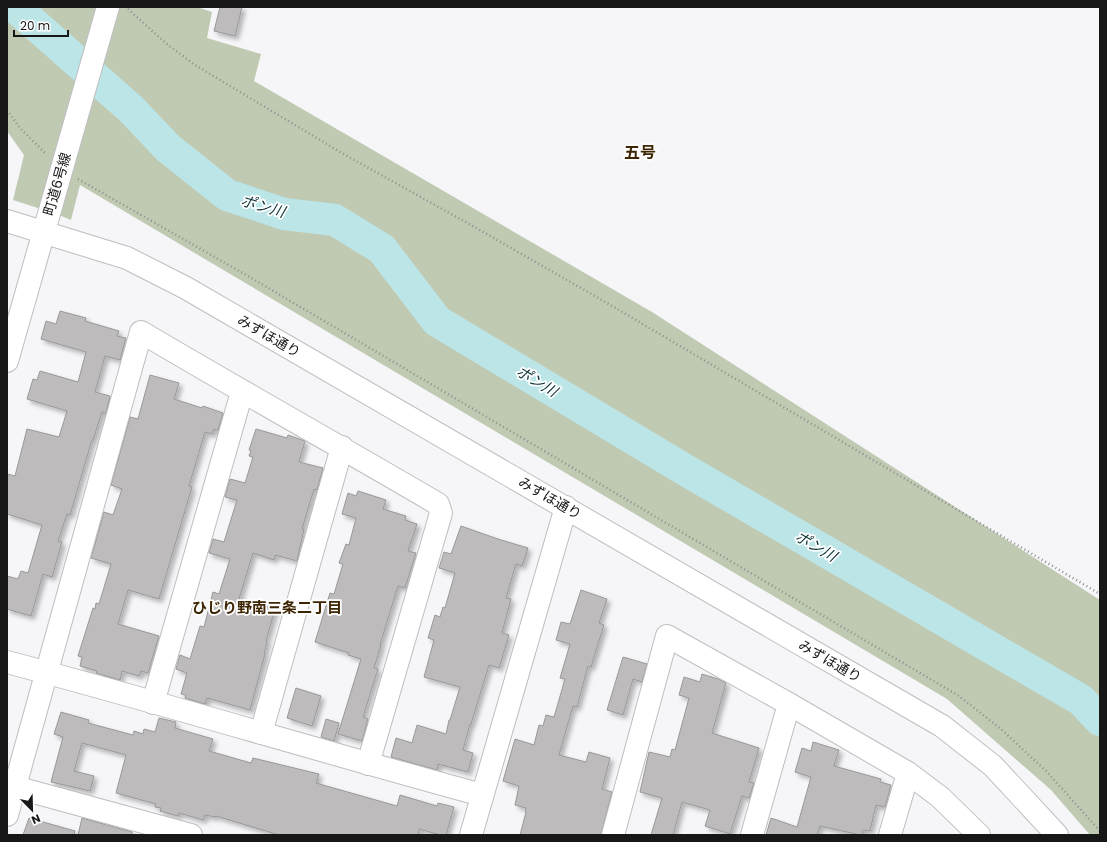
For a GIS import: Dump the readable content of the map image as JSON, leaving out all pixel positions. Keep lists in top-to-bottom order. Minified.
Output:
{"streets":{"street":["町道6号線","みずほ通り"]},"crossings":[["町道6号線","みずほ通り"]],"districts":["五号","ひじり野南三条二丁目"],"water":["ポン川"],"scale_bar":"20 m","north":"bottom right"}
